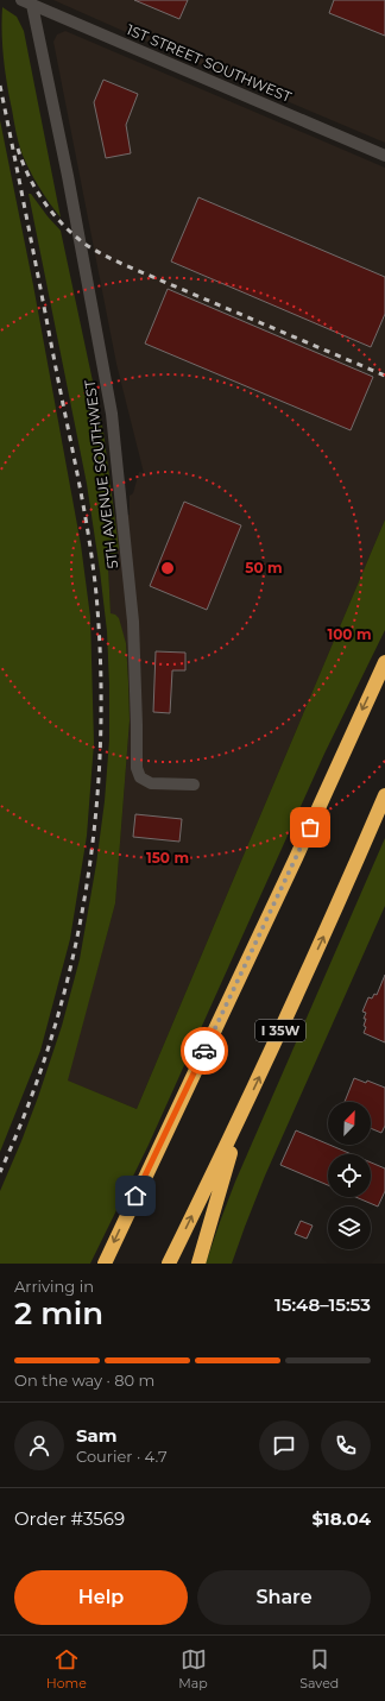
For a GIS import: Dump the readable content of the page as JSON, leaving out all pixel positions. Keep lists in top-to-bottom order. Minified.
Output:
{"streets":{"highway":["I 35W"],"street":["1ST STREET SOUTHWEST","5TH AVENUE SOUTHWEST"]},"crossings":[["1ST STREET SOUTHWEST","5TH AVENUE SOUTHWEST"]],"north":"top right","page":{"heading":["2 min","Arriving in","15:48–15:53"],"panel":["Sam","Courier · 4.7","Order #3569","$18.04"],"bar":"On the way · 80 m","buttons":["Help","Share"],"tabs":["Home","Map","Saved"]},"rings":["50 m","100 m","150 m"]}
